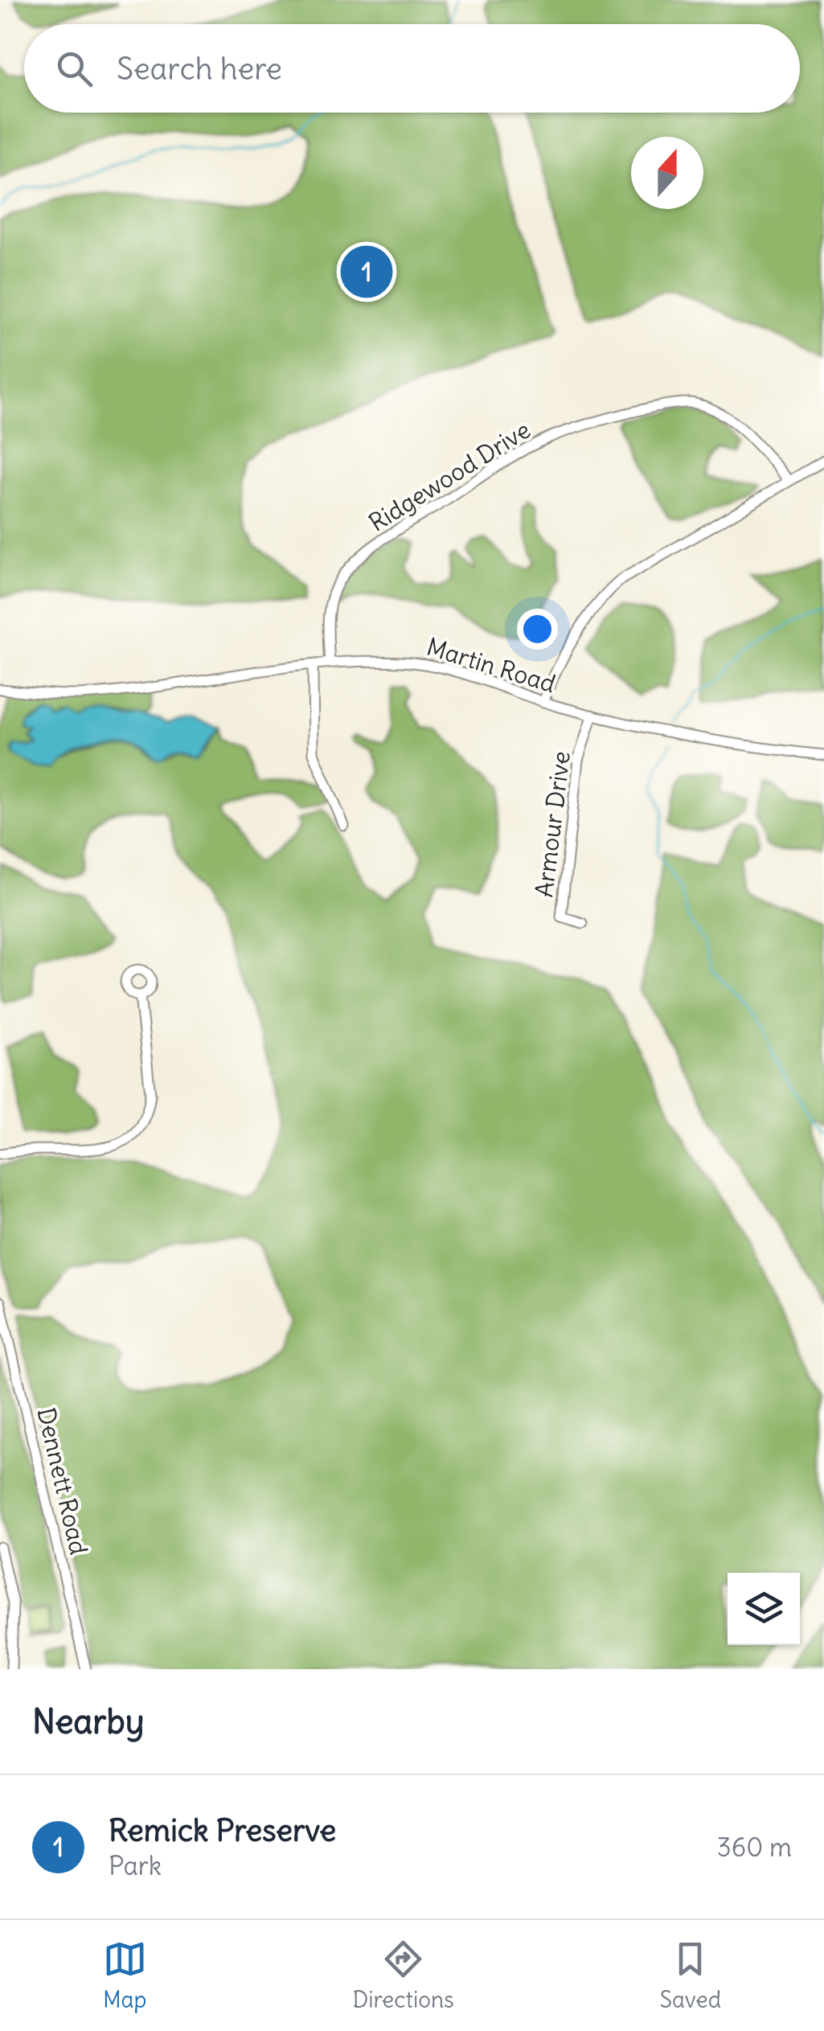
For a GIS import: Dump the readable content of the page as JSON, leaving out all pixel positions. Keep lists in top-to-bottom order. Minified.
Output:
{"streets":{"street":["Ridgewood Drive","Martin Road","Armour Drive","Dennett Road"]},"crossings":[["Ridgewood Drive","Martin Road"],["Martin Road","Armour Drive"]],"north":"top","page":{"search":"Search here","pins":"1","heading":"Nearby","list":[{"mark":"1","name":"Remick Preserve","note":"Park","value":"360 m"}],"nav":["Map","Directions","Saved"]}}
